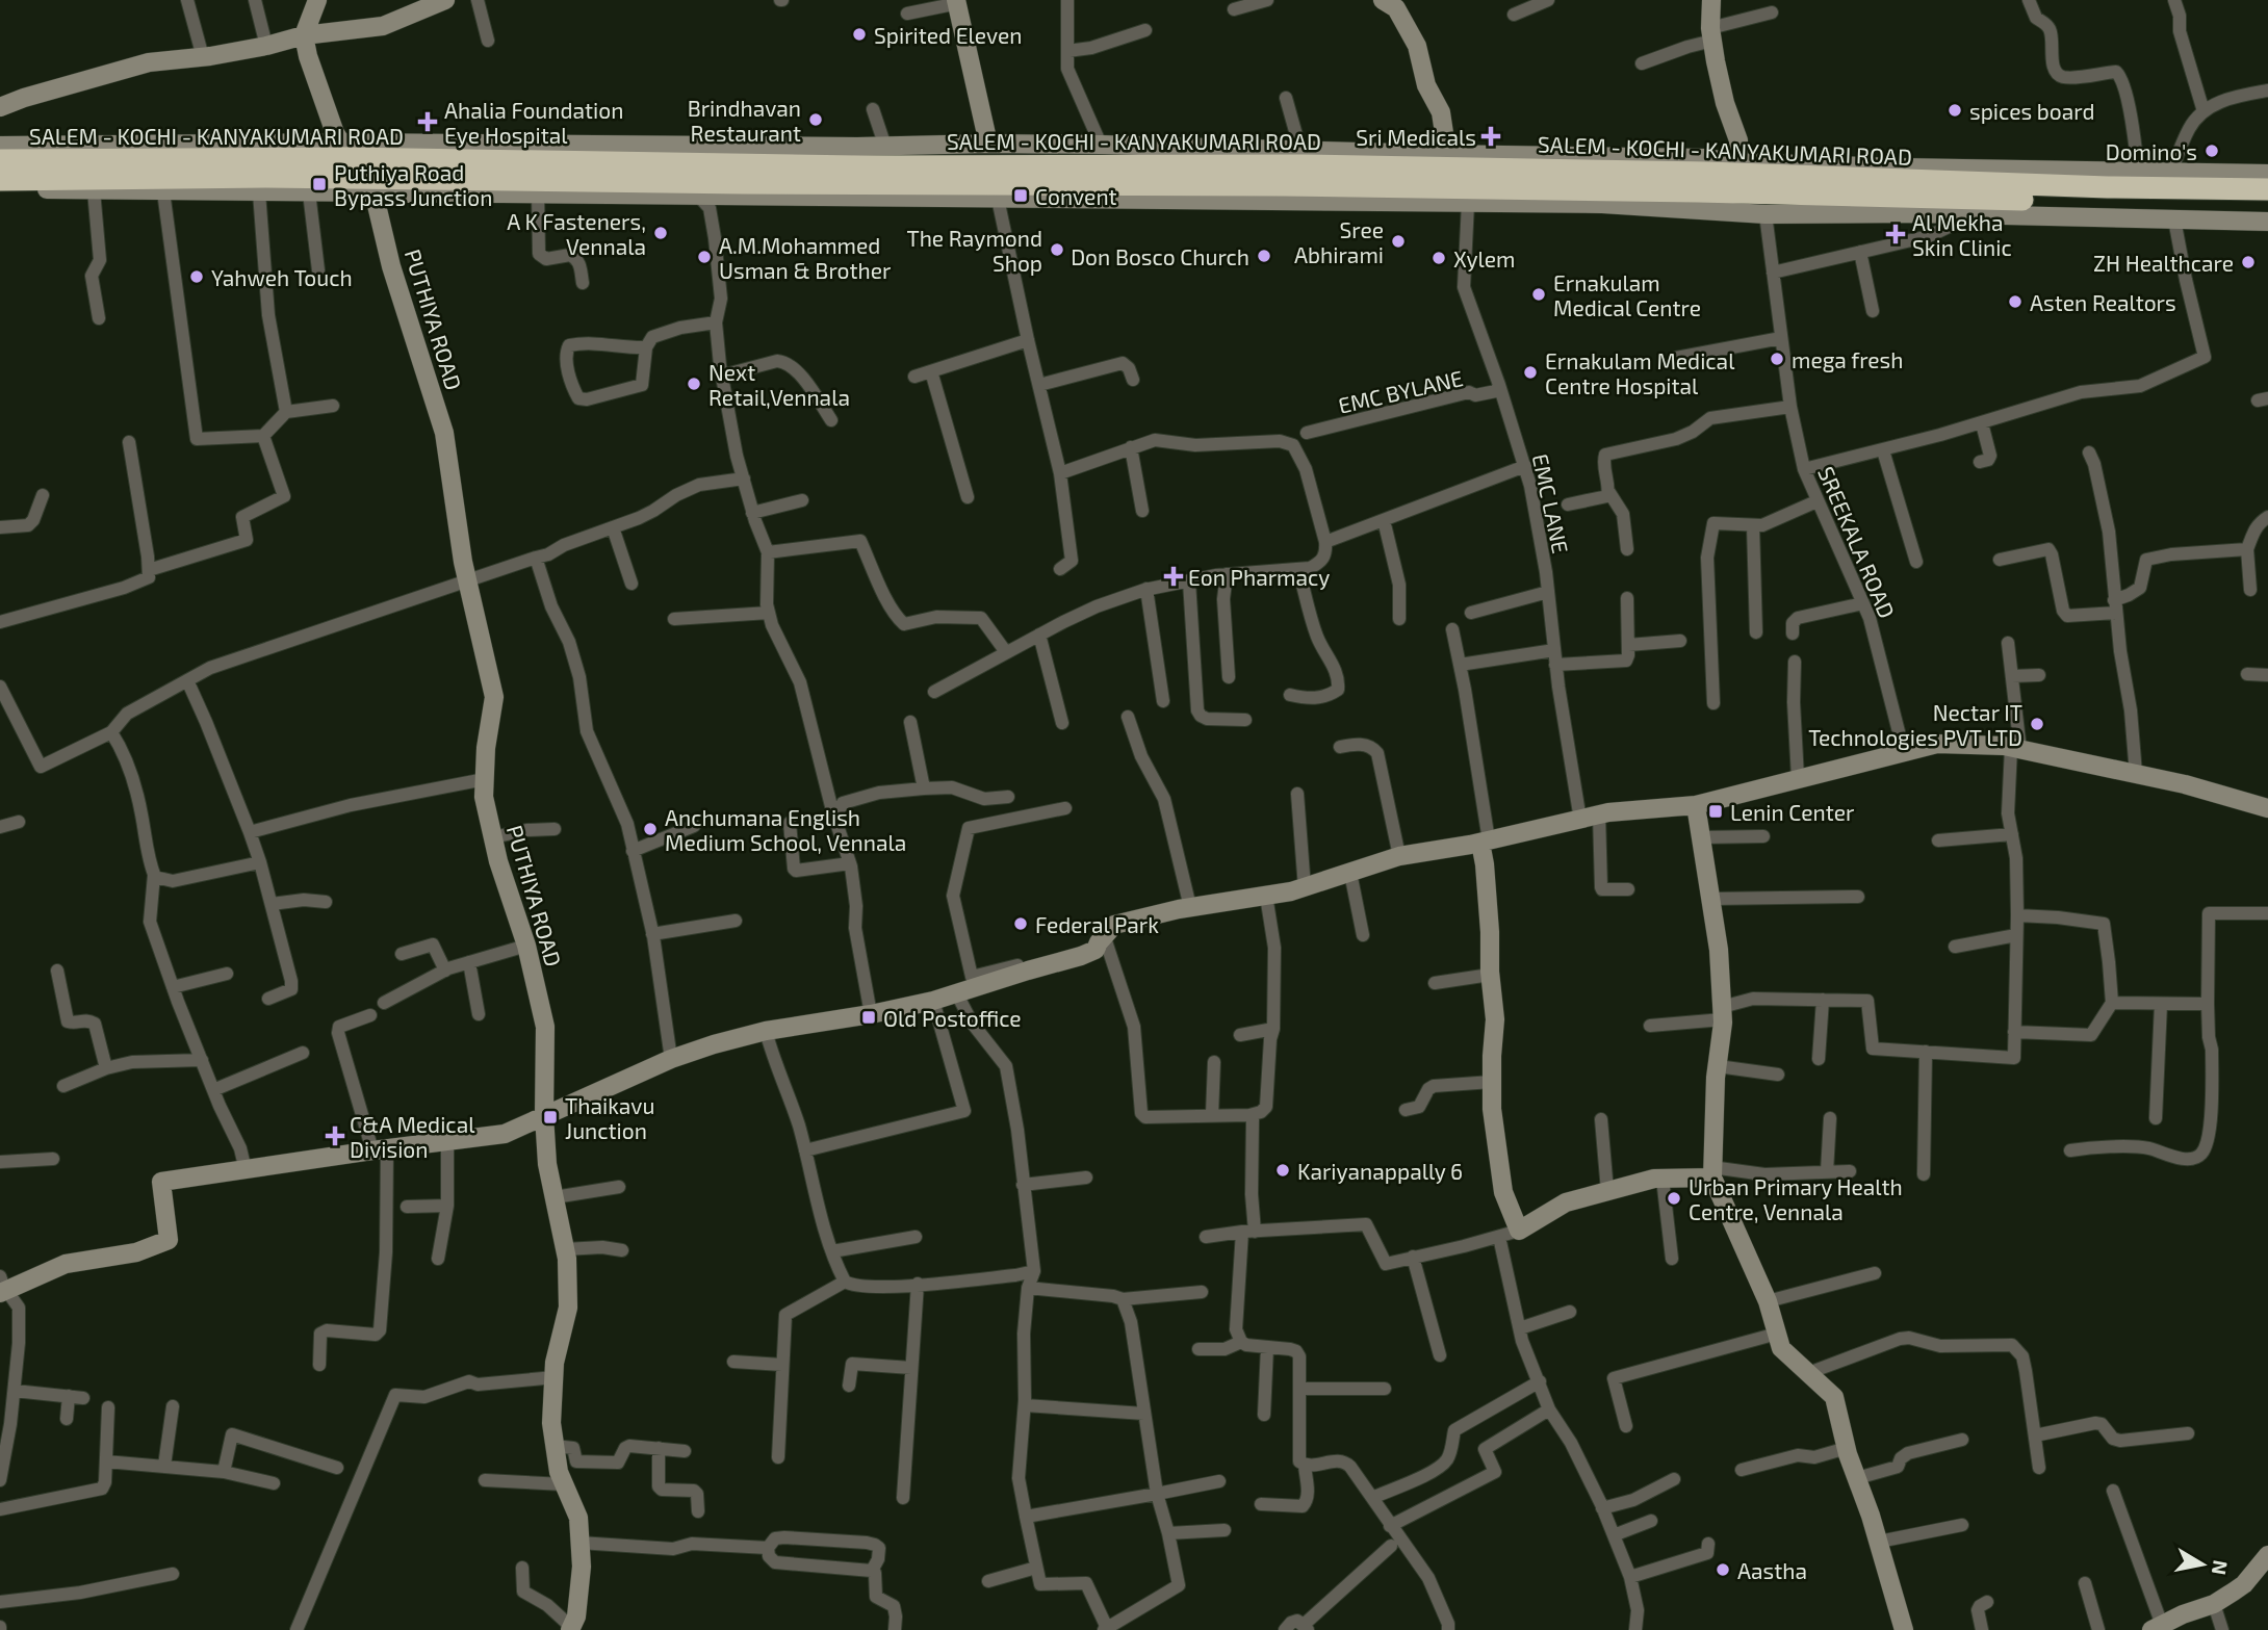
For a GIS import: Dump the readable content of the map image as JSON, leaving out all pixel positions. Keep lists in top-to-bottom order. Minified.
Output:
{"streets":{"highway":["SALEM - KOCHI - KANYAKUMARI ROAD"],"street":["PUTHIYA ROAD","EMC BYLANE","EMC LANE","SREEKALA ROAD"]},"crossings":[["SALEM - KOCHI - KANYAKUMARI ROAD","PUTHIYA ROAD"],["SALEM - KOCHI - KANYAKUMARI ROAD","EMC LANE"],["EMC BYLANE","EMC LANE"]],"places":{"other":["Spirited Eleven","spices board","Brindhavan Restaurant","Domino's","A K Fasteners, Vennala","Sree Abhirami","The Raymond Shop","Don Bosco Church","A.M.Mohammed Usman & Brother","Xylem","ZH Healthcare","Yahweh Touch","Ernakulam Medical Centre","Asten Realtors","mega fresh","Ernakulam Medical Centre Hospital","Next Retail,Vennala","Nectar IT Technologies PVT LTD","Anchumana English Medium School, Vennala","Federal Park","Kariyanappally 6","Urban Primary Health Centre, Vennala","Aastha"],"health":["Ahalia Foundation Eye Hospital","Sri Medicals","Al Mekha Skin Clinic","Eon Pharmacy","C&A Medical Division"],"transit":["Puthiya Road Bypass Junction","Convent","Lenin Center","Old Postoffice","Thaikavu Junction"]},"north":"right"}
